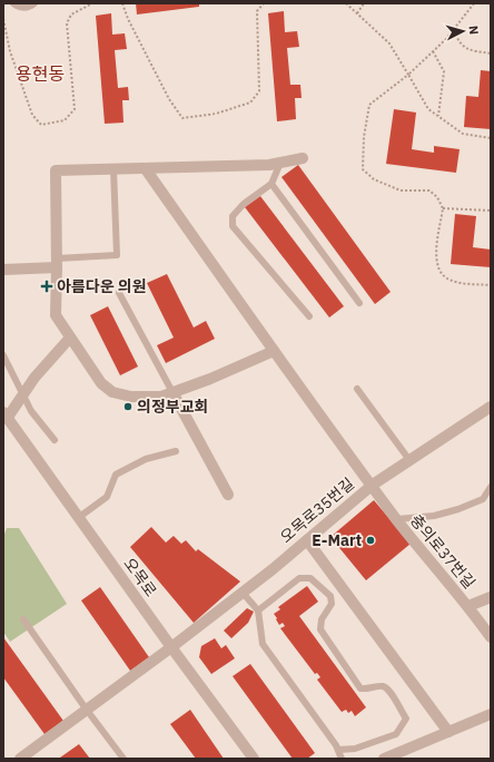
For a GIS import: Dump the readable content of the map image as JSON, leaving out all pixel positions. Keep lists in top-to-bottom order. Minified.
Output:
{"streets":{"street":["오목로35번길","충의로37번길","오목로"]},"crossings":[["오목로35번길","충의로37번길"],["오목로35번길","오목로"]],"districts":["용현동"],"places":{"health":["아름다운 의원"],"other":["의정부교회","E-Mart"]},"north":"right"}
